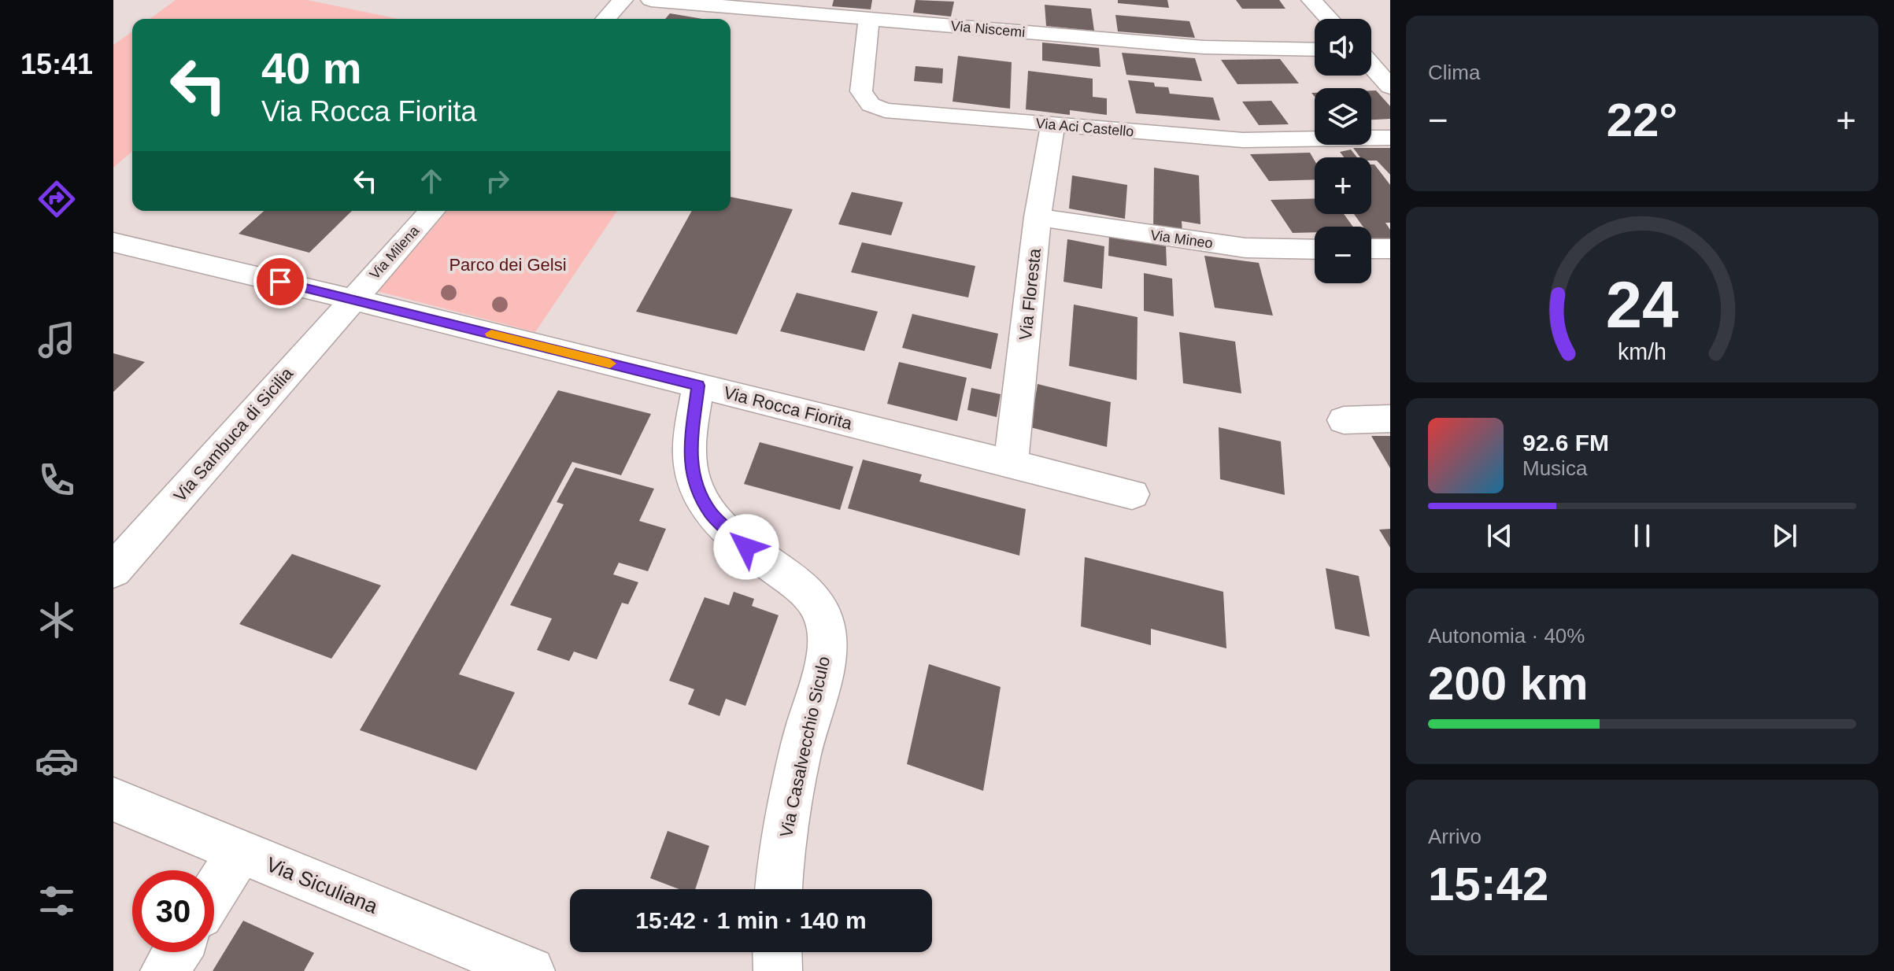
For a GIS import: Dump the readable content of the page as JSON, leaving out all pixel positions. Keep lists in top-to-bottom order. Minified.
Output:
{"streets":{"street":["Via Niscemi","Via Aci Castello","Via Mineo","Via Milena","Via Floresta","Via Rocca Fiorita","Via Sambuca di Sicilia","Via Casalvecchio Siculo","Via Siculiana"]},"crossings":[["Via Niscemi","Via Aci Castello"],["Via Aci Castello","Via Floresta"],["Via Mineo","Via Floresta"],["Via Milena","Via Rocca Fiorita"],["Via Milena","Via Sambuca di Sicilia"],["Via Floresta","Via Rocca Fiorita"],["Via Rocca Fiorita","Via Sambuca di Sicilia"],["Via Rocca Fiorita","Via Casalvecchio Siculo"]],"parks":["Parco dei Gelsi"],"page":{"tabs":"15:41","tile":["Clima",["Autonomia · 40%","200 km"],["Arrivo","15:42"]],"map_buttons":["+","−"],"turn":["40 m","Via Rocca Fiorita"],"heat":["−","22°","+"],"song":["92.6 FM","Musica"],"limit":"30","trip":"15:42 · 1 min · 140 m","gauge":["24","km/h"]}}
